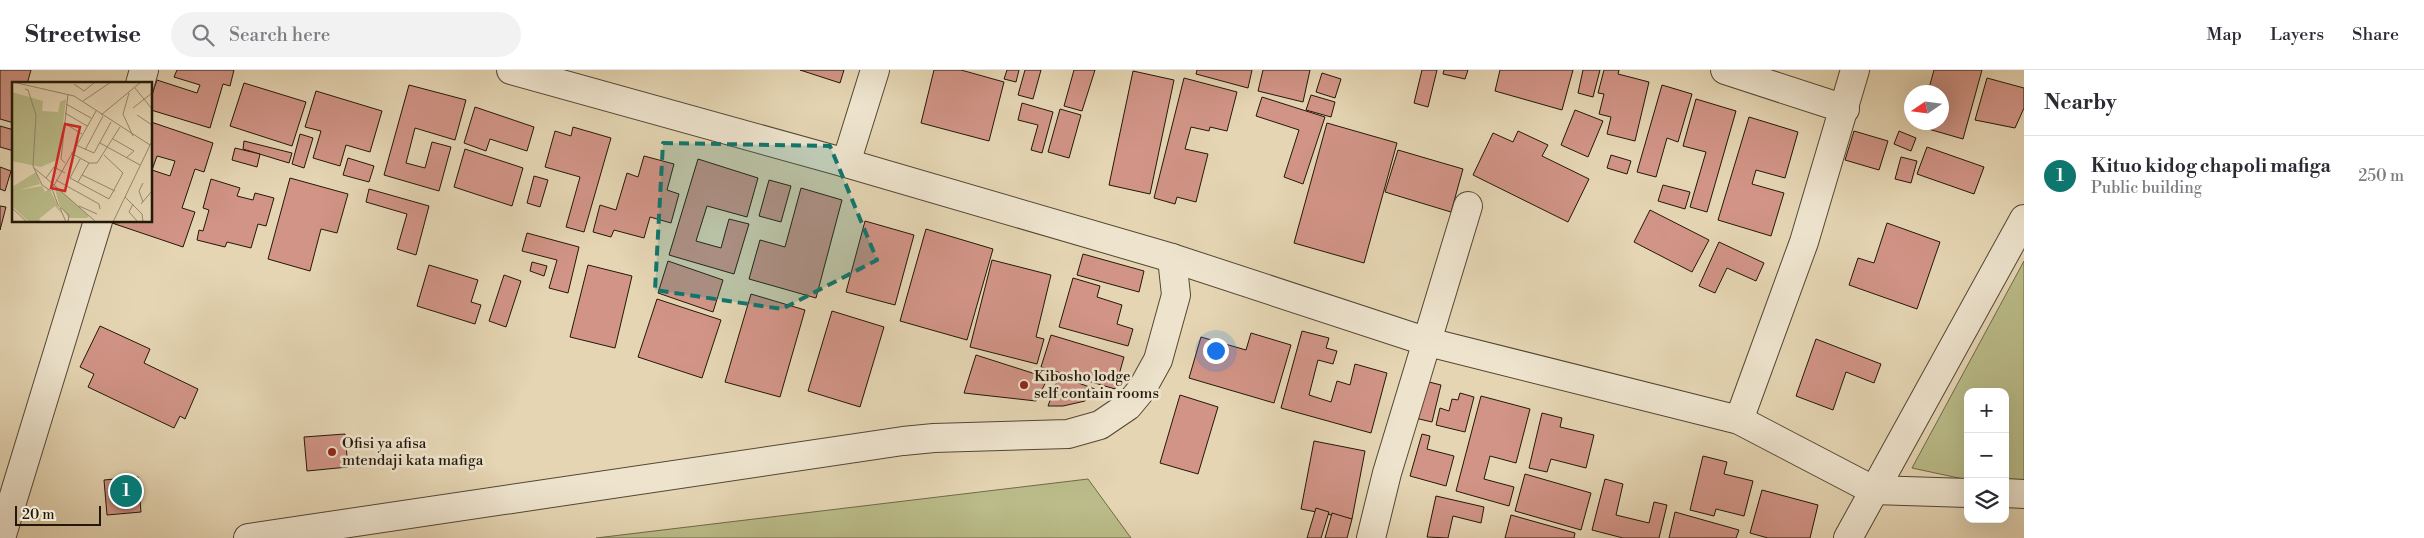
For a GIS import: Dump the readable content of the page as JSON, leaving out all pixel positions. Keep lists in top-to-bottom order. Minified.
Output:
{"places":["Kibosho lodge self contain rooms","Ofisi ya afisa mtendaji kata mafiga"],"scale_bar":"20 m","north":"left","page":{"header":"Streetwise","search":"Search here","nav":["Map","Layers","Share"],"heading":"Nearby","list":[{"mark":"1","name":"Kituo kidog chapoli mafiga","note":"Public building","value":"250 m"}],"map_buttons":["+","−"],"pins":"1","scale":"20 m"}}
